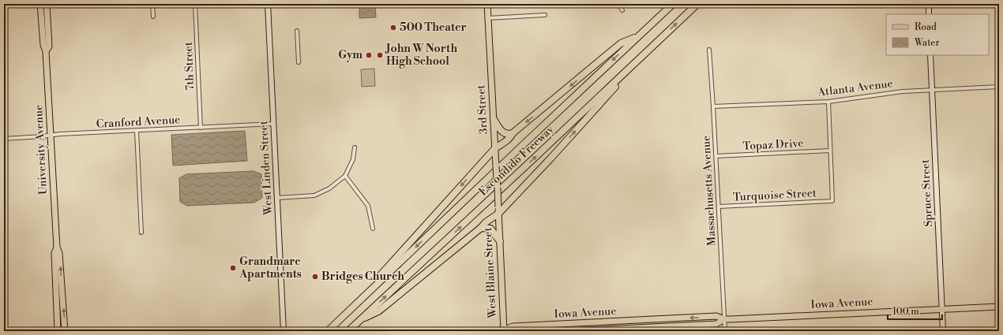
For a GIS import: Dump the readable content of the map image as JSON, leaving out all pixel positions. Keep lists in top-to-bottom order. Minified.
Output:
{"streets":{"highway":["Escondido Freeway"],"main road":["3rd Street","University Avenue","West Linden Street","Spruce Street","West Blaine Street","Iowa Avenue"],"street":["7th Street","Atlanta Avenue","Cranford Avenue","Topaz Drive","Massachusetts Avenue","Turquoise Street"]},"crossings":[["7th Street","Cranford Avenue"],["Atlanta Avenue","Massachusetts Avenue"],["Atlanta Avenue","Spruce Street"],["3rd Street","West Blaine Street"],["Cranford Avenue","University Avenue"],["Cranford Avenue","West Linden Street"],["Topaz Drive","Massachusetts Avenue"],["Topaz Drive","Turquoise Street"],["Massachusetts Avenue","Turquoise Street"],["Massachusetts Avenue","Iowa Avenue"],["Spruce Street","Iowa Avenue"],["West Blaine Street","Iowa Avenue"]],"places":["500 Theater","Gym","John W North High School","Grandmarc Apartments","Bridges Church"],"legend":["Road","Water"],"scale_bar":"100 m"}
